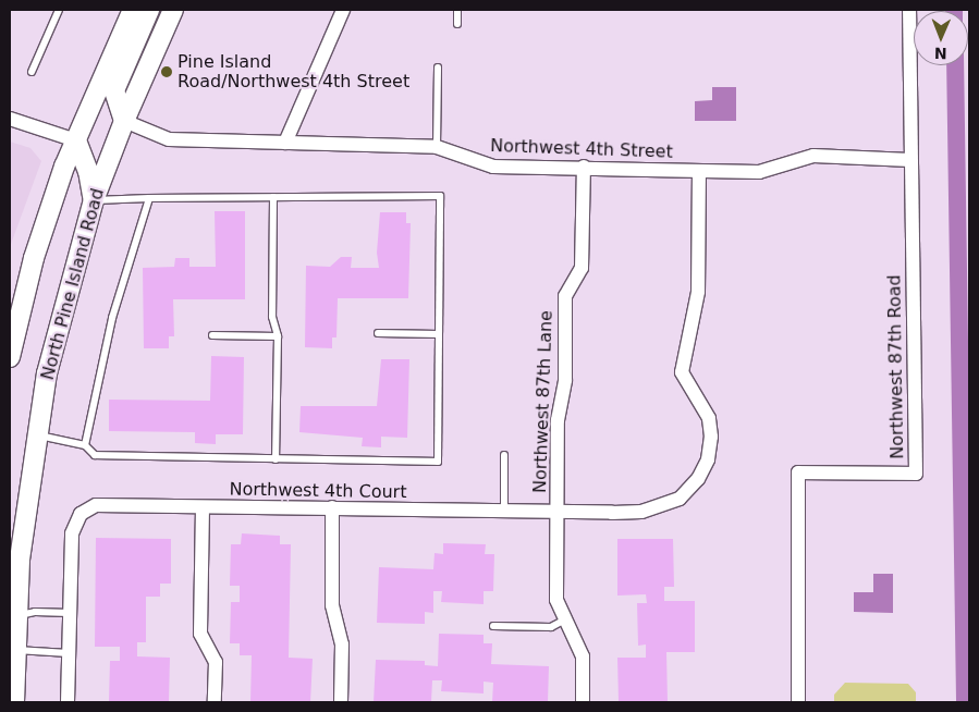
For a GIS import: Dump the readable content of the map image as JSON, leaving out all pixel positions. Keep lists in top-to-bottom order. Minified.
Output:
{"streets":{"main road":["North Pine Island Road"],"street":["Northwest 4th Street","Northwest 87th Road","Northwest 87th Lane","Northwest 4th Court"]},"crossings":[["Northwest 4th Street","North Pine Island Road"],["Northwest 4th Street","Northwest 87th Road"],["Northwest 4th Street","Northwest 87th Lane"],["Northwest 4th Street","Northwest 4th Court"],["Northwest 87th Lane","Northwest 4th Court"]],"places":["Pine Island Road/Northwest 4th Street"],"north":"bottom"}
